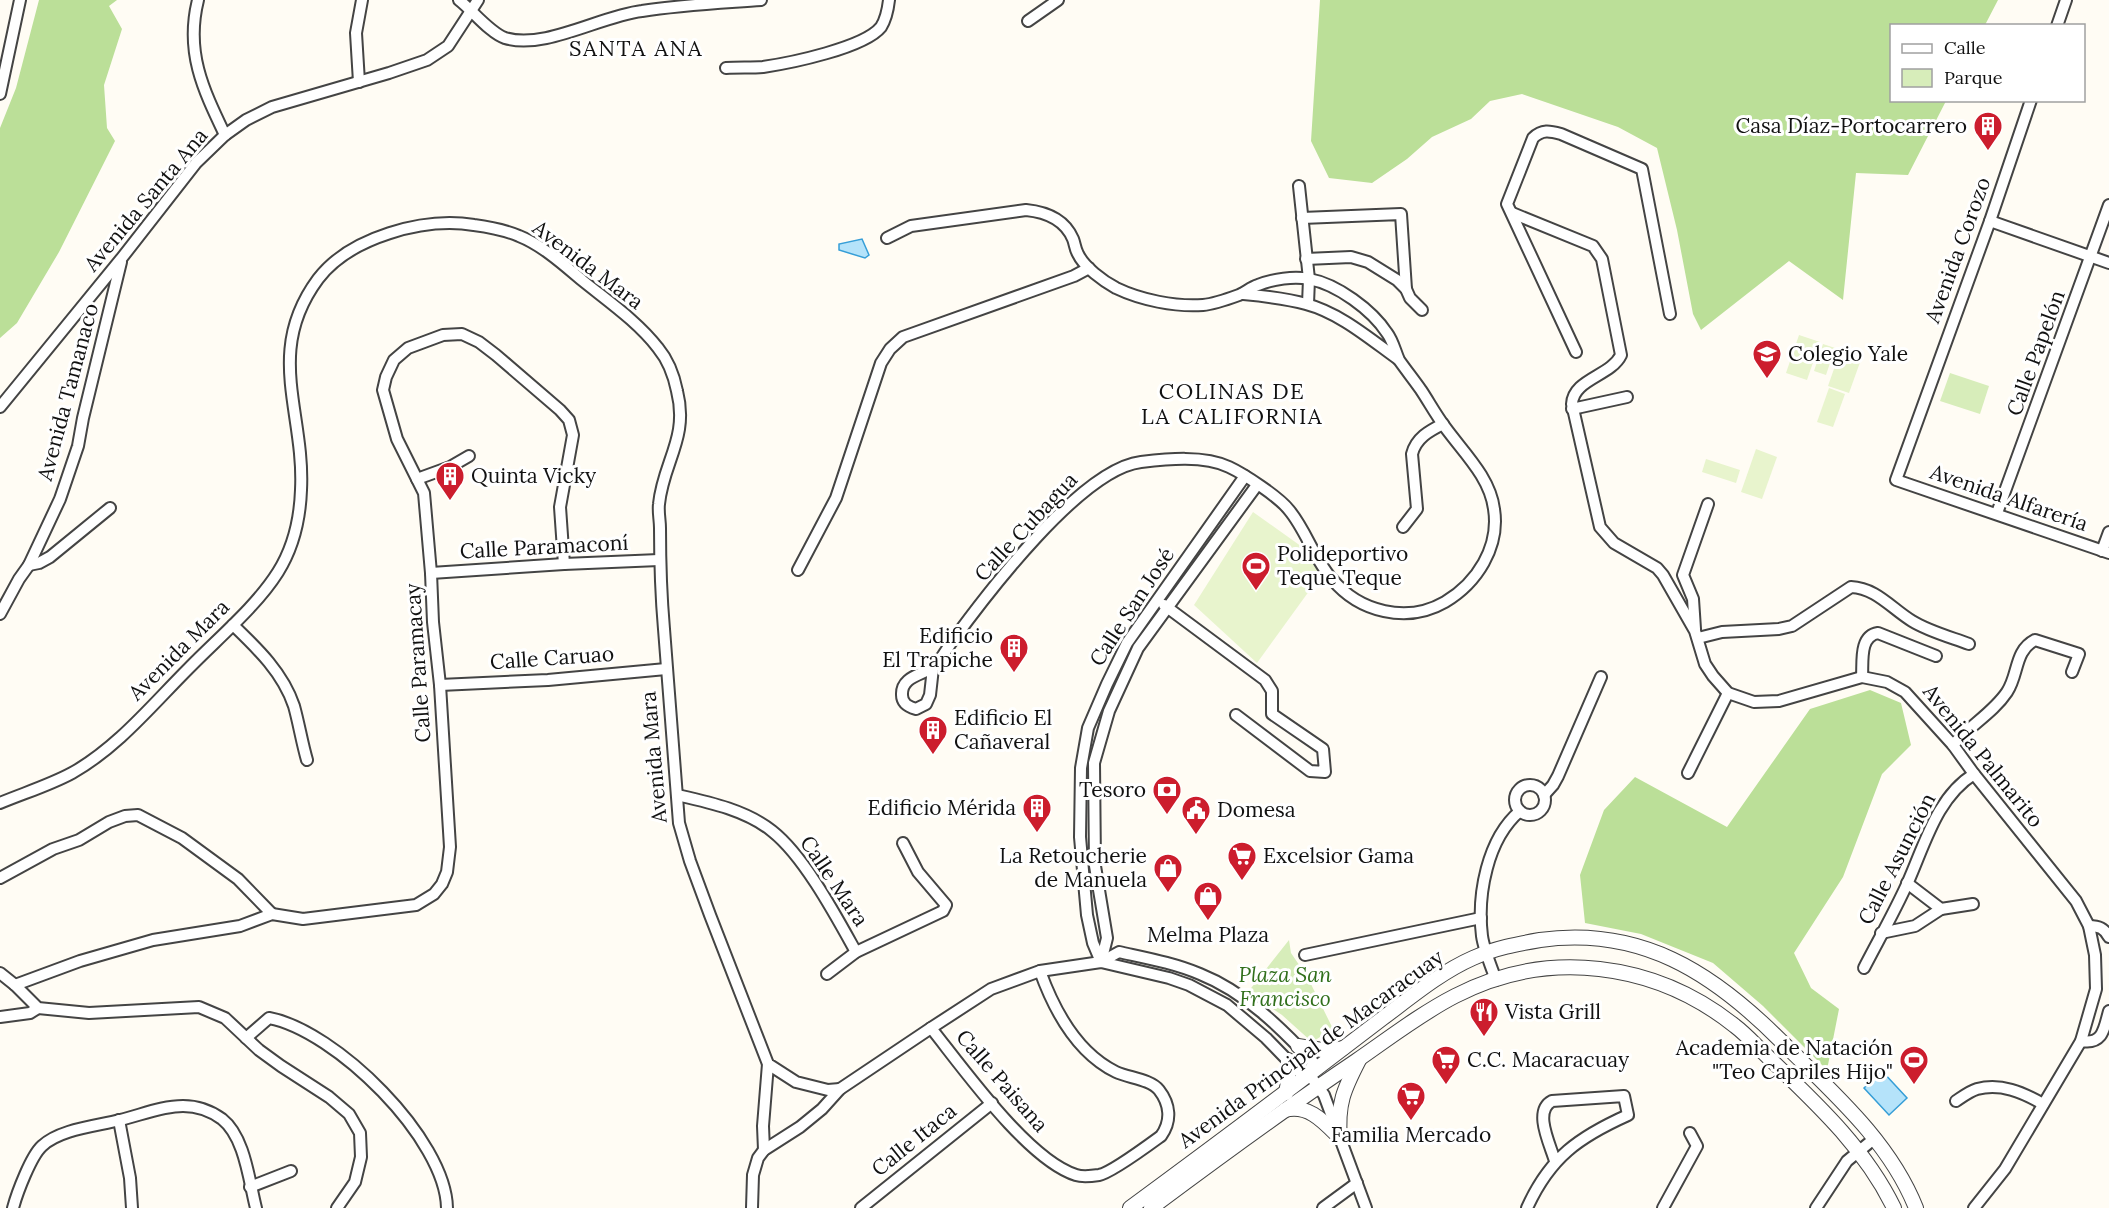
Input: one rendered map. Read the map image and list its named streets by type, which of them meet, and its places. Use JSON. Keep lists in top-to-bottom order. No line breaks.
{"streets":{"street":["Avenida Santa Ana","Avenida Corozo","Avenida Mara","Calle Papelón","Avenida Tamanaco","Avenida Alfarería","Calle Cubagua","Calle Paramaconí","Calle San José","Calle Caruao","Calle Paramacay","Avenida Palmarito","Calle Asunción","Calle Mara","Avenida Principal de Macaracuay","Calle Paisana","Calle Itaca"]},"crossings":[["Avenida Santa Ana","Avenida Tamanaco"],["Avenida Corozo","Avenida Alfarería"],["Avenida Mara","Calle Paramaconí"],["Avenida Mara","Calle Caruao"],["Avenida Mara","Calle Mara"],["Calle Papelón","Avenida Alfarería"],["Calle Cubagua","Calle San José"],["Calle Paramaconí","Calle Paramacay"],["Calle Caruao","Calle Paramacay"],["Avenida Palmarito","Calle Asunción"],["Calle Paisana","Calle Itaca"]],"districts":["SANTA ANA","COLINAS DE LA CALIFORNIA"],"parks":["Plaza San Francisco"],"places":{"building":["Casa Díaz-Portocarrero","Quinta Vicky","Edificio El Trapiche","Edificio El Cañaveral","Edificio Mérida"],"school or university":["Colegio Yale"],"sports":["Polideportivo Teque Teque","Academia de Natación \"Teo Capriles Hijo\""],"bank":["Tesoro"],"public building":["Domesa"],"supermarket":["Excelsior Gama","C.C. Macaracuay","Familia Mercado"],"shop":["La Retoucherie de Manuela","Melma Plaza"],"restaurant":["Vista Grill"]},"legend":["Calle","Parque"]}
